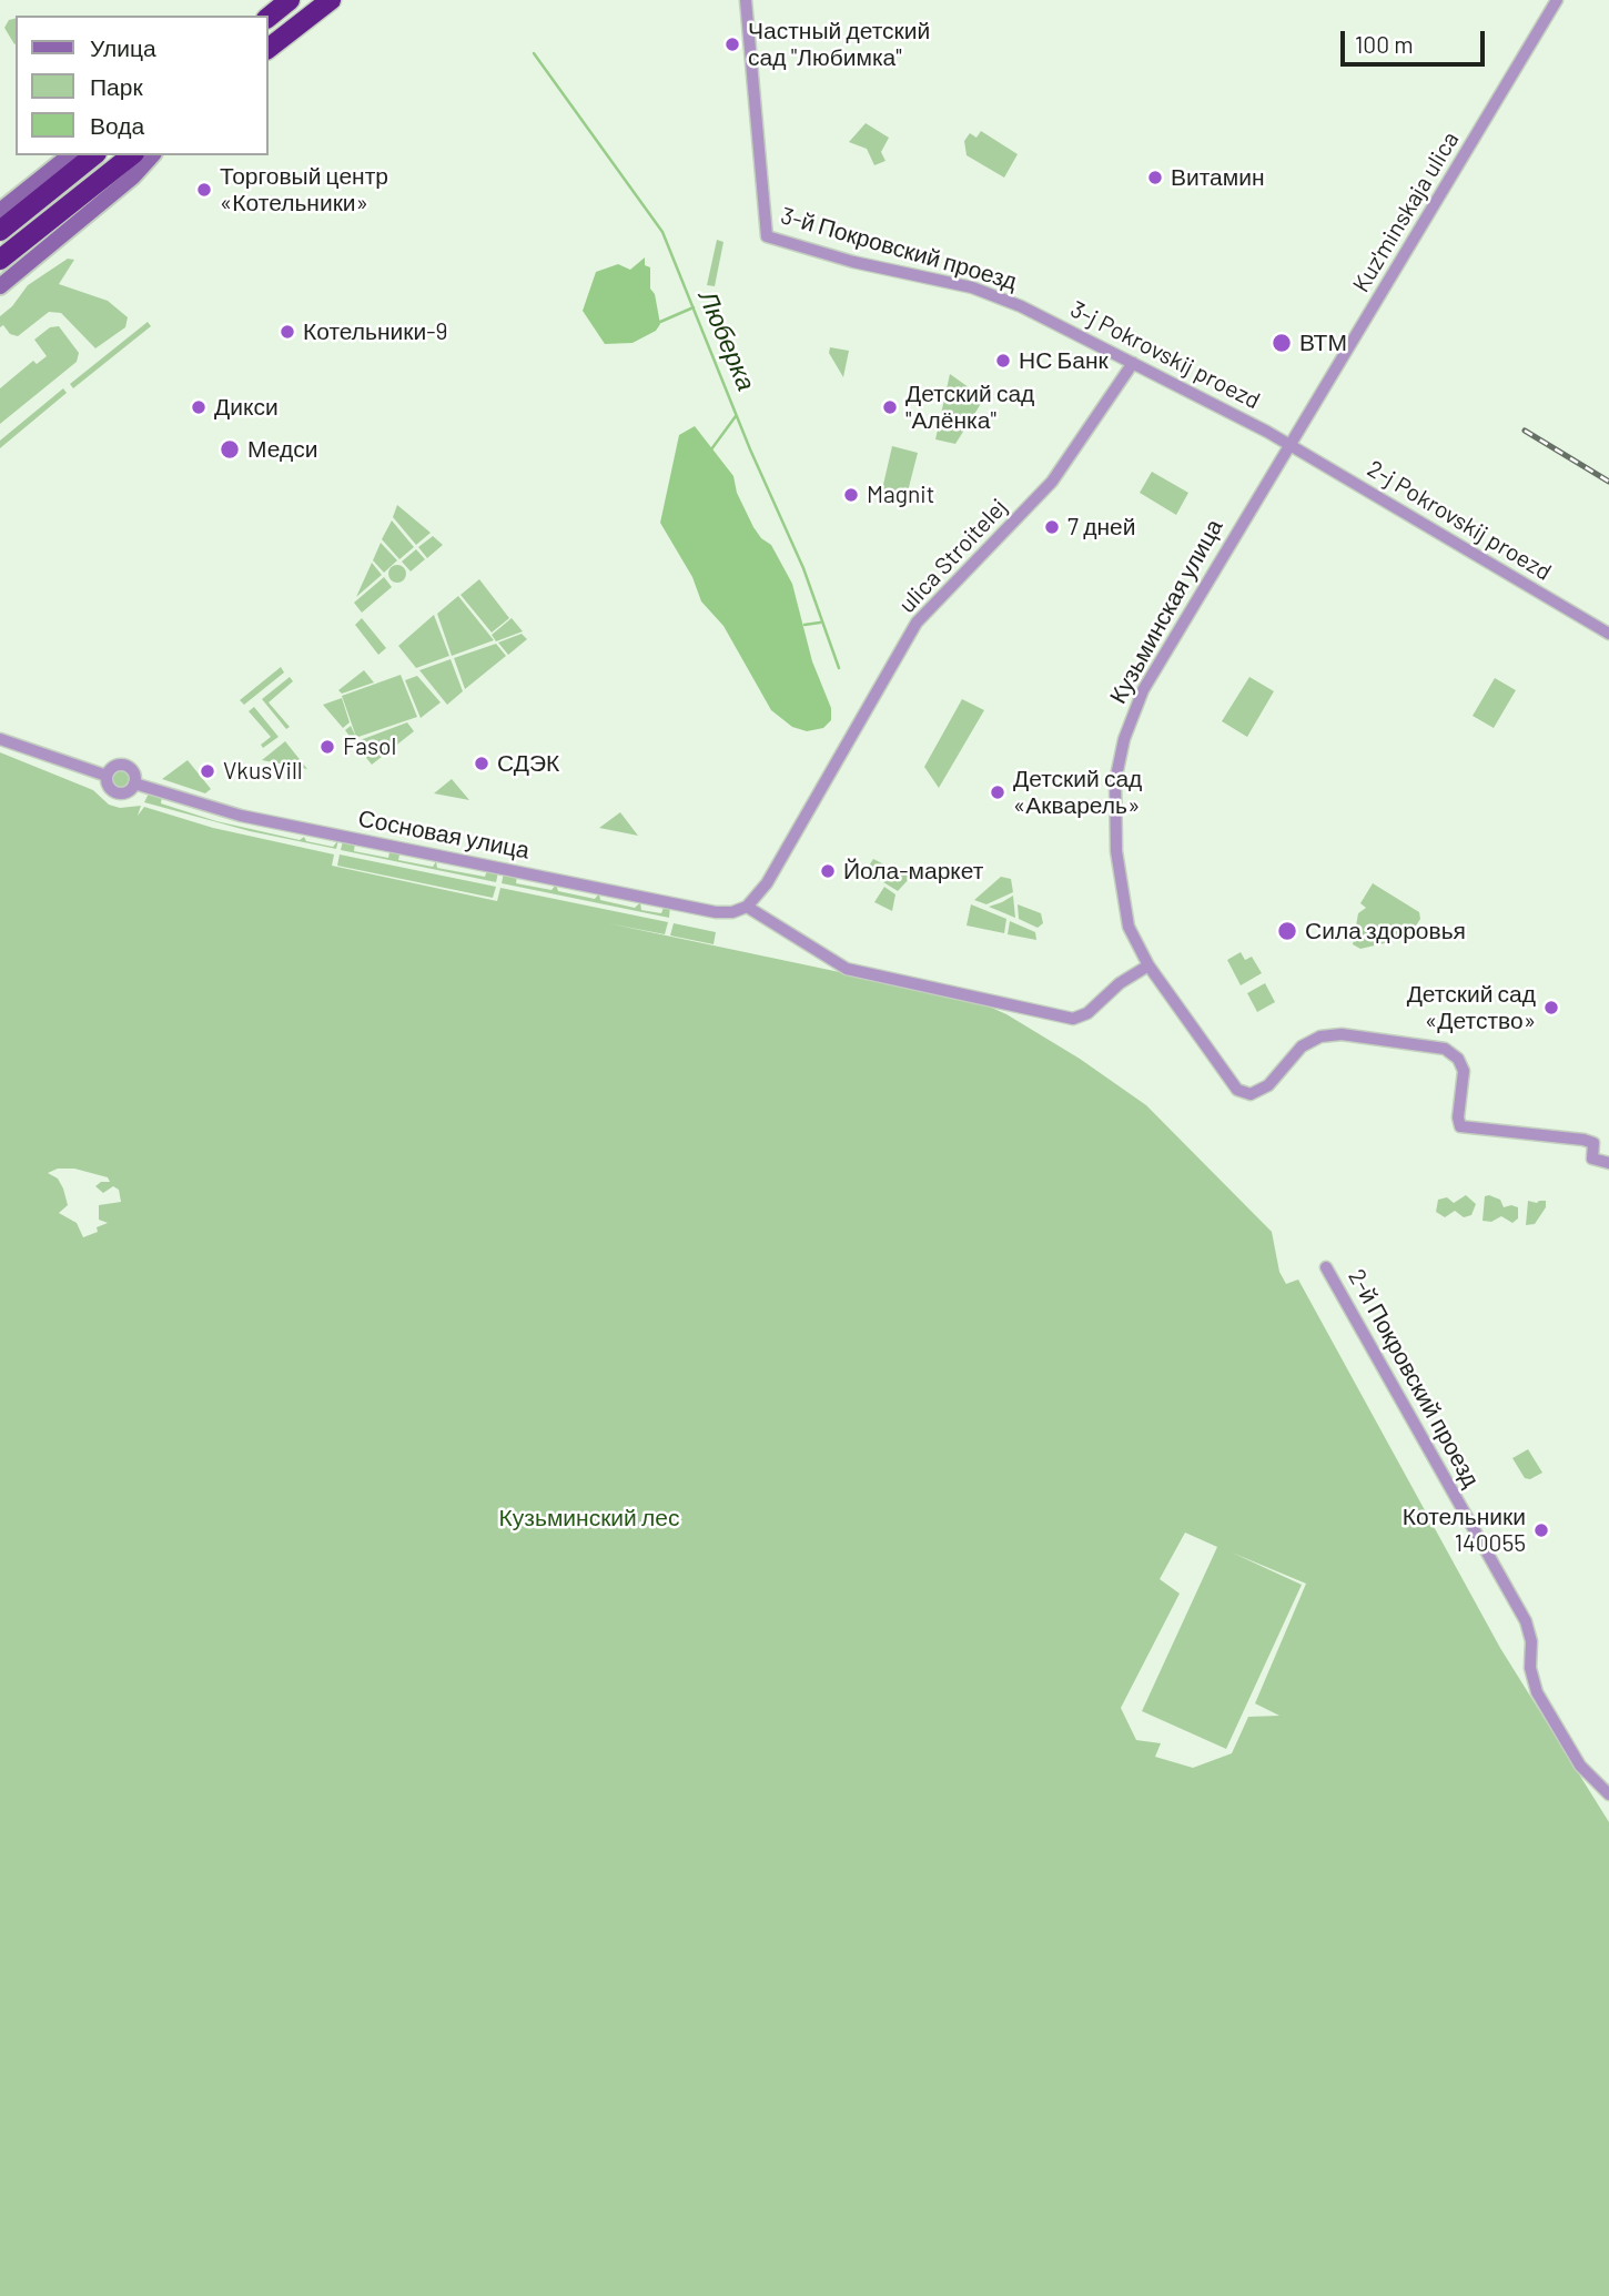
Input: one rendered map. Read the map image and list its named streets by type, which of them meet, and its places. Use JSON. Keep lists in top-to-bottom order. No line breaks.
{"streets":{"street":["Kuz'minskaja ulica","3-й Покровский проезд","3-j Pokrovskij proezd","2-j Pokrovskij proezd","ulica Stroitelej","Кузьминская улица","Сосновая улица","2-й Покровский проезд"]},"crossings":[["Kuz'minskaja ulica","3-j Pokrovskij proezd"],["Kuz'minskaja ulica","2-j Pokrovskij proezd"],["Kuz'minskaja ulica","Кузьминская улица"],["3-й Покровский проезд","3-j Pokrovskij proezd"],["3-й Покровский проезд","ulica Stroitelej"],["3-j Pokrovskij proezd","2-j Pokrovskij proezd"],["3-j Pokrovskij proezd","ulica Stroitelej"],["3-j Pokrovskij proezd","Кузьминская улица"],["2-j Pokrovskij proezd","Кузьминская улица"],["ulica Stroitelej","Сосновая улица"]],"water":["Люберка"],"parks":["Кузьминский лес"],"places":["Частный детский сад \"Любимка\"","Витамин","Торговый центр «Котельники»","Котельники-9","ВТМ","НС Банк","Дикси","Детский сад \"Алёнка\"","Медси","Magnit","7 дней","Fasol","СДЭК","VkusVill","Детский сад «Акварель»","Йола-маркет","Сила здоровья","Детский сад «Детство»","Котельники 140055"],"legend":["Улица","Парк","Вода"],"scale_bar":"100 m"}
